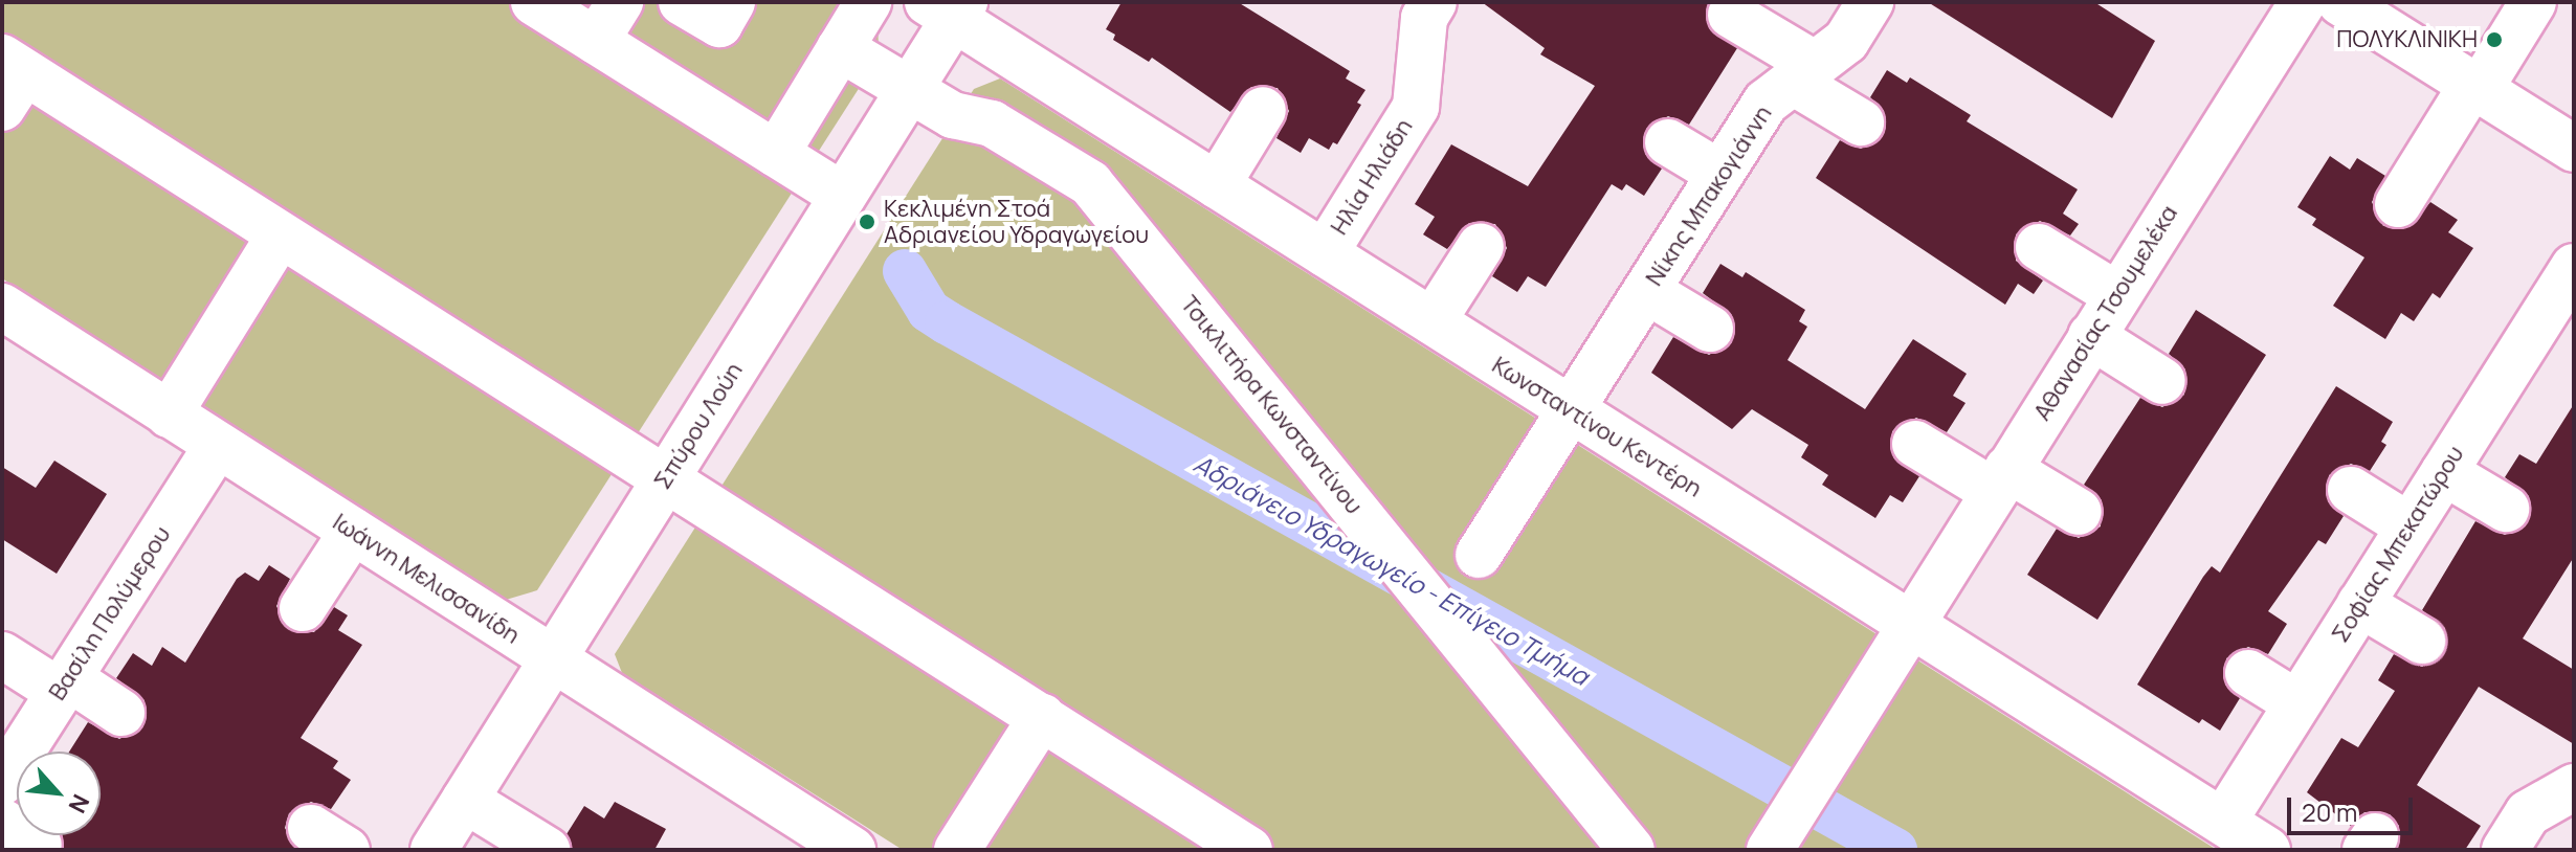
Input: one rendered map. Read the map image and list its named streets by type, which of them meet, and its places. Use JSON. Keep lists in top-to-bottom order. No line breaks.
{"streets":{"street":["Ηλία Ηλιάδη","Νίκης Μπακογιάννη","Αθανασίας Τσουμελέκα","Τσικλιτήρα Κωνσταντίνου","Σπύρου Λούη","Κωνσταντίνου Κεντέρη","Σοφίας Μπεκατώρου","Ιωάννη Μελισσανίδη","Βασίλη Πολύμερου"]},"crossings":[["Ηλία Ηλιάδη","Κωνσταντίνου Κεντέρη"],["Νίκης Μπακογιάννη","Κωνσταντίνου Κεντέρη"],["Αθανασίας Τσουμελέκα","Κωνσταντίνου Κεντέρη"],["Τσικλιτήρα Κωνσταντίνου","Σπύρου Λούη"],["Σπύρου Λούη","Κωνσταντίνου Κεντέρη"],["Σπύρου Λούη","Ιωάννη Μελισσανίδη"],["Κωνσταντίνου Κεντέρη","Σοφίας Μπεκατώρου"],["Ιωάννη Μελισσανίδη","Βασίλη Πολύμερου"]],"water":["Αδριάνειο Υδραγωγείο - Επίγειο Τμήμα"],"places":["ΠΟΛΥΚΛΙΝΙΚΗ","Κεκλιμένη Στοά Αδριανείου Υδραγωγείου"],"scale_bar":"20 m","north":"bottom right"}
